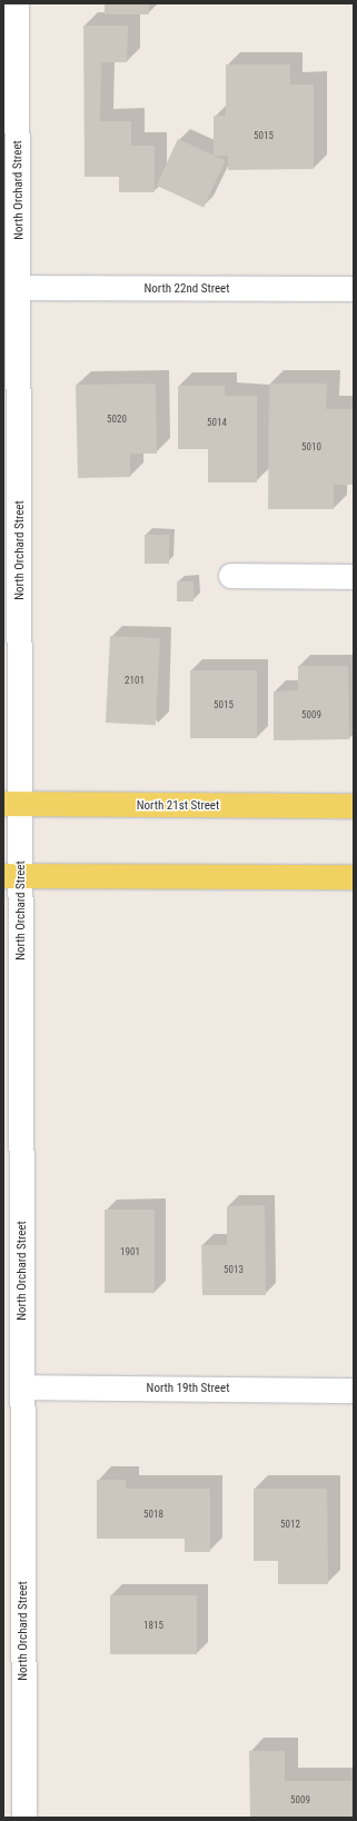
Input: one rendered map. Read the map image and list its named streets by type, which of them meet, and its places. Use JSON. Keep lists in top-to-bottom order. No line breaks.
{"streets":{"main road":["North 21st Street"],"street":["North Orchard Street","North 22nd Street","North 19th Street"]},"crossings":[["North Orchard Street","North 22nd Street"],["North Orchard Street","North 21st Street"],["North Orchard Street","North 19th Street"]],"house_numbers":["5015","5020","5014","5010","2101","5015","5009","1901","5013","5018","5012","1815","5009"]}
